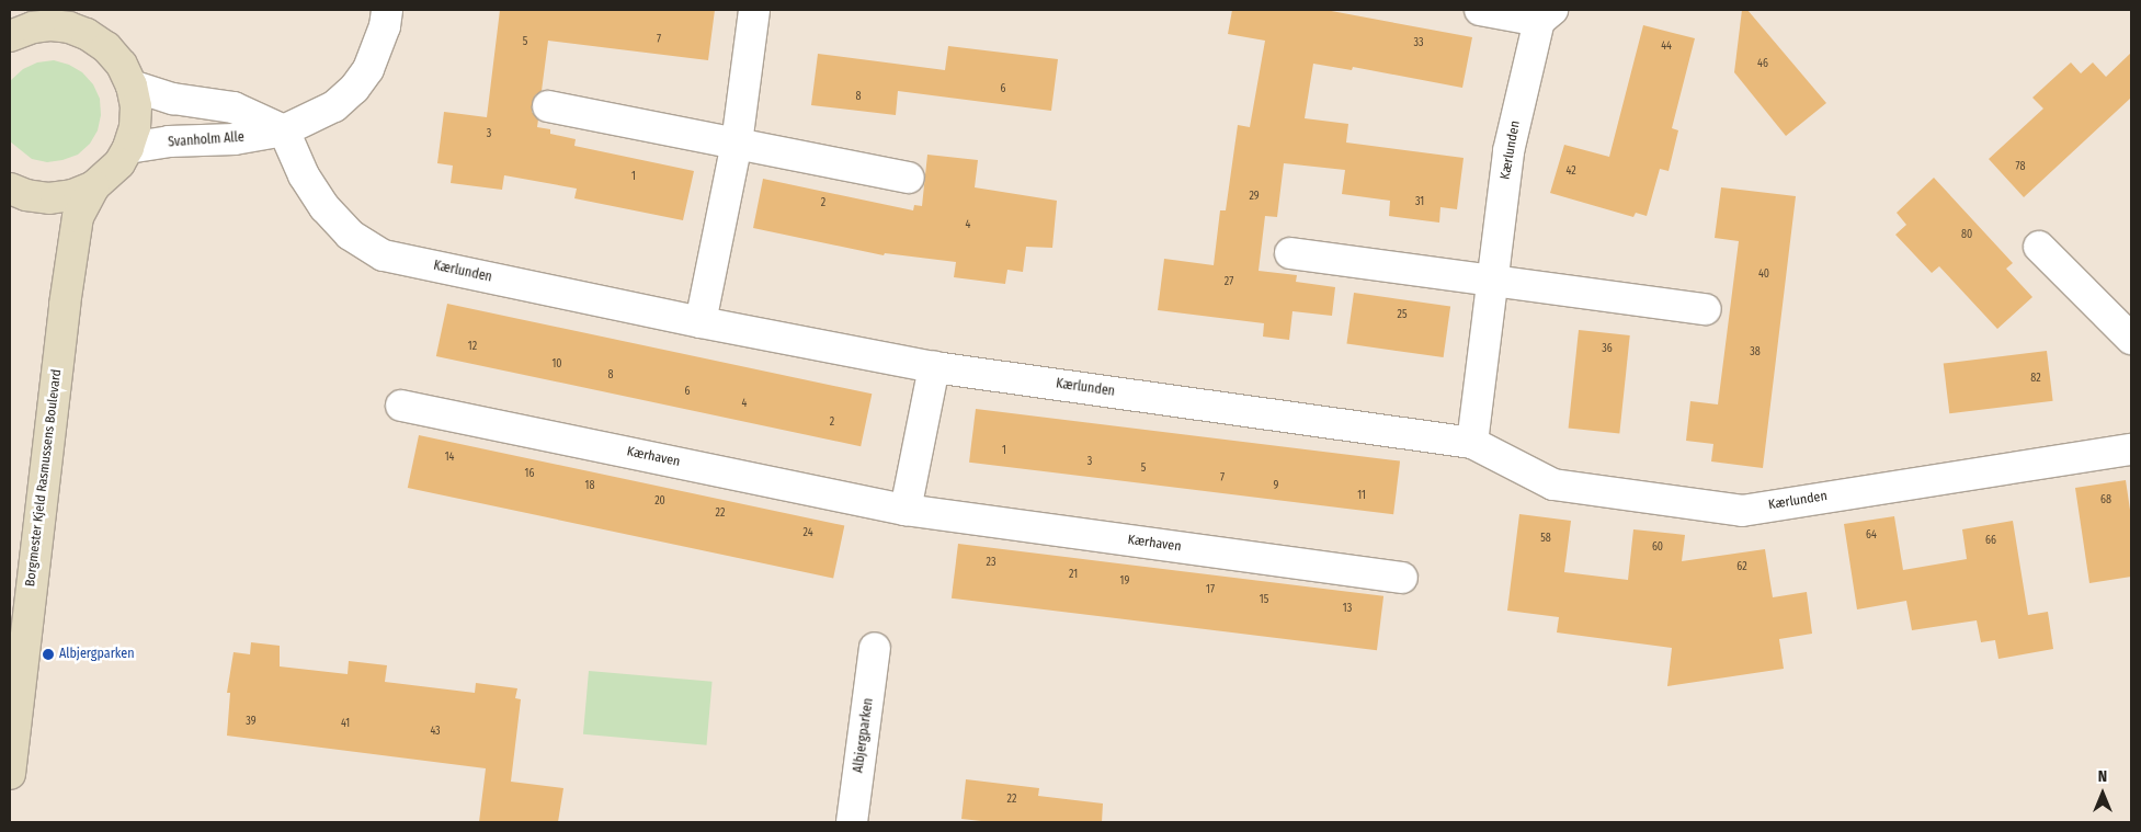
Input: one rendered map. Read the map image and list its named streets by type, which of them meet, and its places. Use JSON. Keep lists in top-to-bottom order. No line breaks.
{"streets":{"street":["Svanholm Alle","Kærlunden","Kærhaven","Borgmester Kjeld Rasmussens Boulevard","Albjergparken"]},"crossings":[["Svanholm Alle","Kærlunden"]],"places":["Albjergparken"],"house_numbers":["7","5","33","44","46","6","8","3","78","42","1","29","31","2","4","80","40","27","25","12","36","38","10","8","82","6","4","2","1","14","3","5","16","7","18","9","11","68","20","22","24","64","58","66","60","23","62","21","19","17","15","13","39","41","43","22"],"north":"top"}
